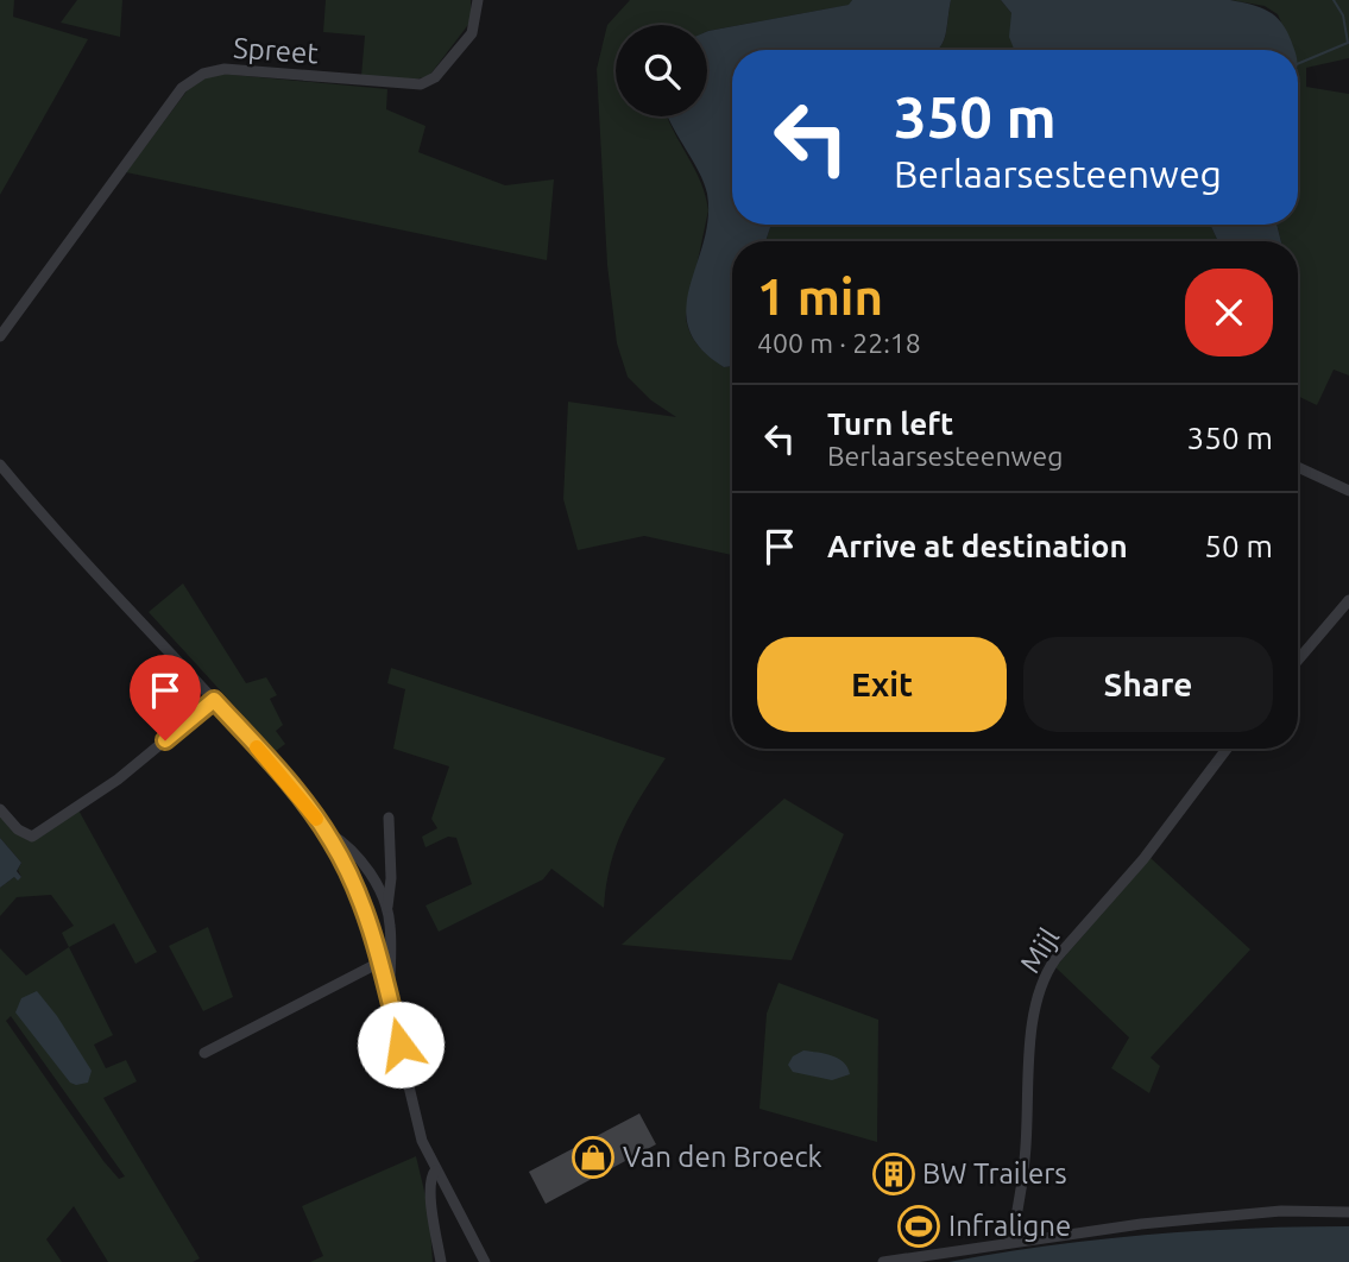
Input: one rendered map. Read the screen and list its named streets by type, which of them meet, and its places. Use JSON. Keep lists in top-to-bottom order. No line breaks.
{"streets":{"street":["Spreet","Mijl"]},"places":{"shop":["Van den Broeck"],"building":["BW Trailers"],"sports":["Infraligne"]},"page":{"turn":["350 m","Berlaarsesteenweg"],"heading":["1 min","400 m · 22:18"],"list":[{"name":"Turn left","note":"Berlaarsesteenweg","value":"350 m"},{"name":"Arrive at destination","value":"50 m"}],"buttons":["Exit","Share"]}}
